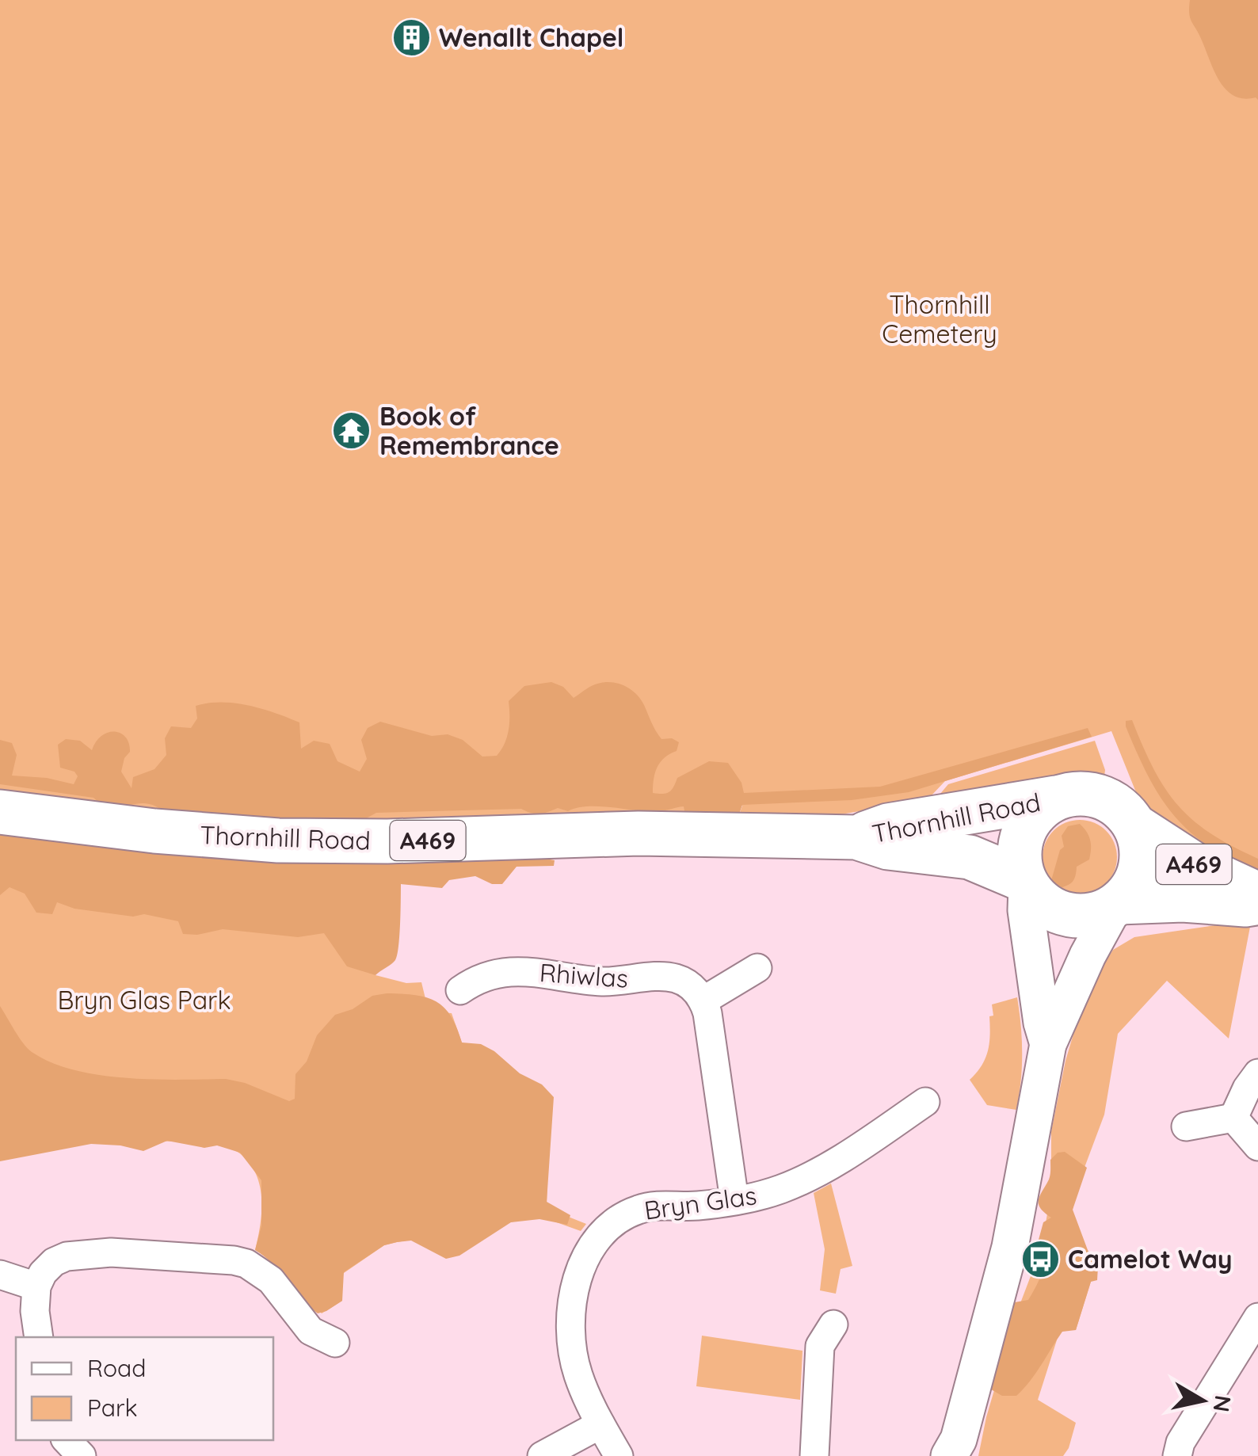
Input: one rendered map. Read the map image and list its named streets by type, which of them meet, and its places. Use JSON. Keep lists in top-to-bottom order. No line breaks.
{"streets":{"main road":["Thornhill Road","A469"],"street":["Rhiwlas","Bryn Glas"]},"parks":["Thornhill Cemetery","Bryn Glas Park"],"places":{"building":["Wenallt Chapel"],"temple":["Book of Remembrance"],"bus stop":["Camelot Way"]},"legend":["Road","Park"],"north":"right"}
